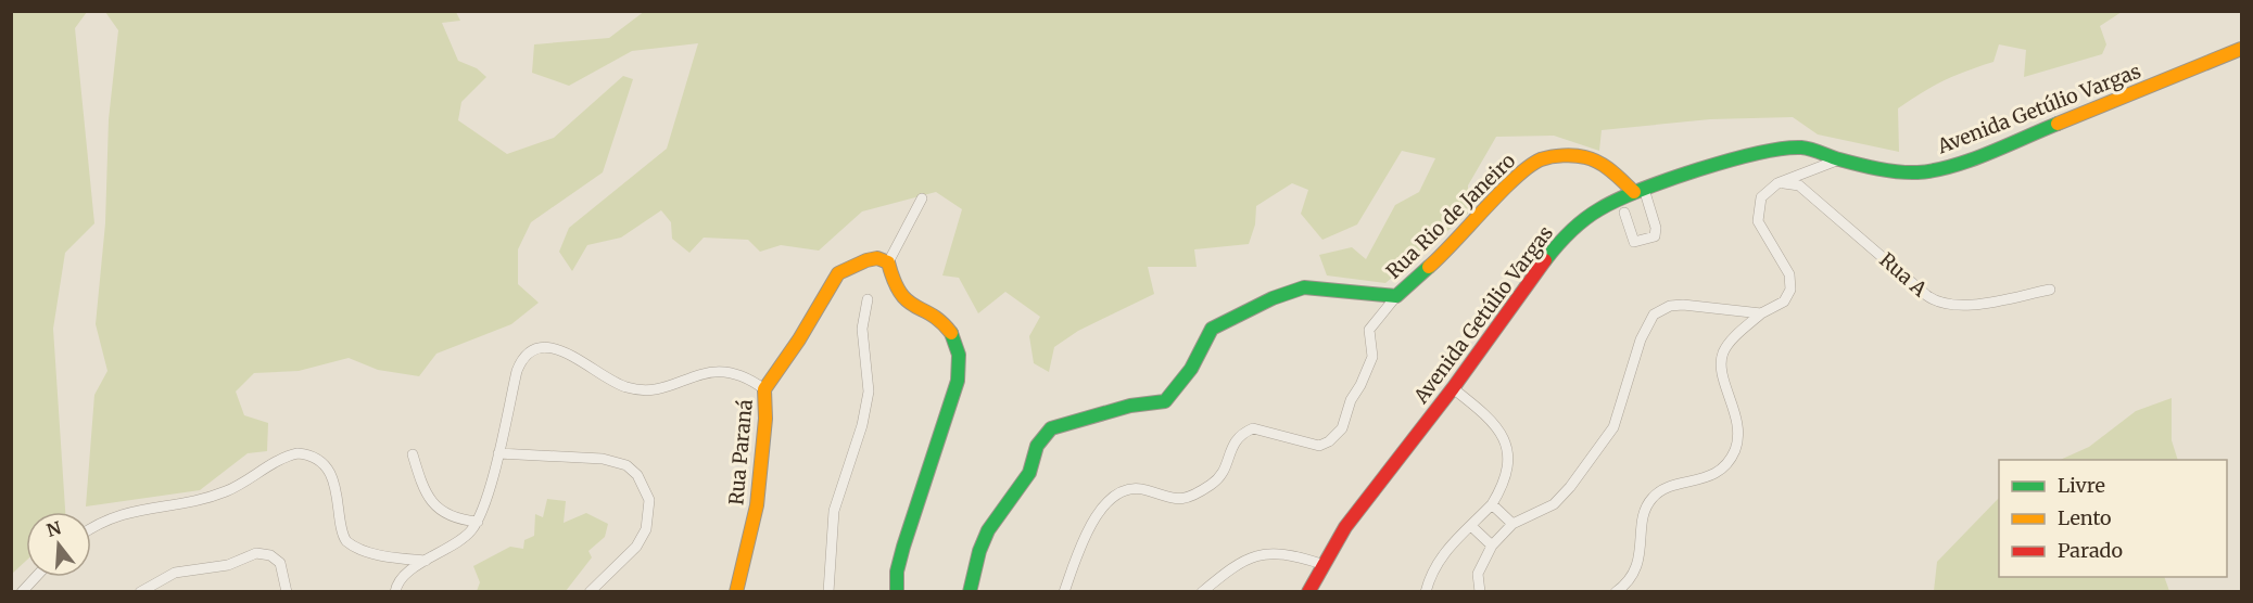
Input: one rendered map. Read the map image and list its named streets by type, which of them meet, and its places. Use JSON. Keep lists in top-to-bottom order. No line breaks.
{"streets":{"street":["Avenida Getúlio Vargas","Rua Rio de Janeiro","Rua A","Rua Paraná"]},"crossings":[["Avenida Getúlio Vargas","Rua Rio de Janeiro"]],"legend":["Livre","Lento","Parado"],"north":"top"}
